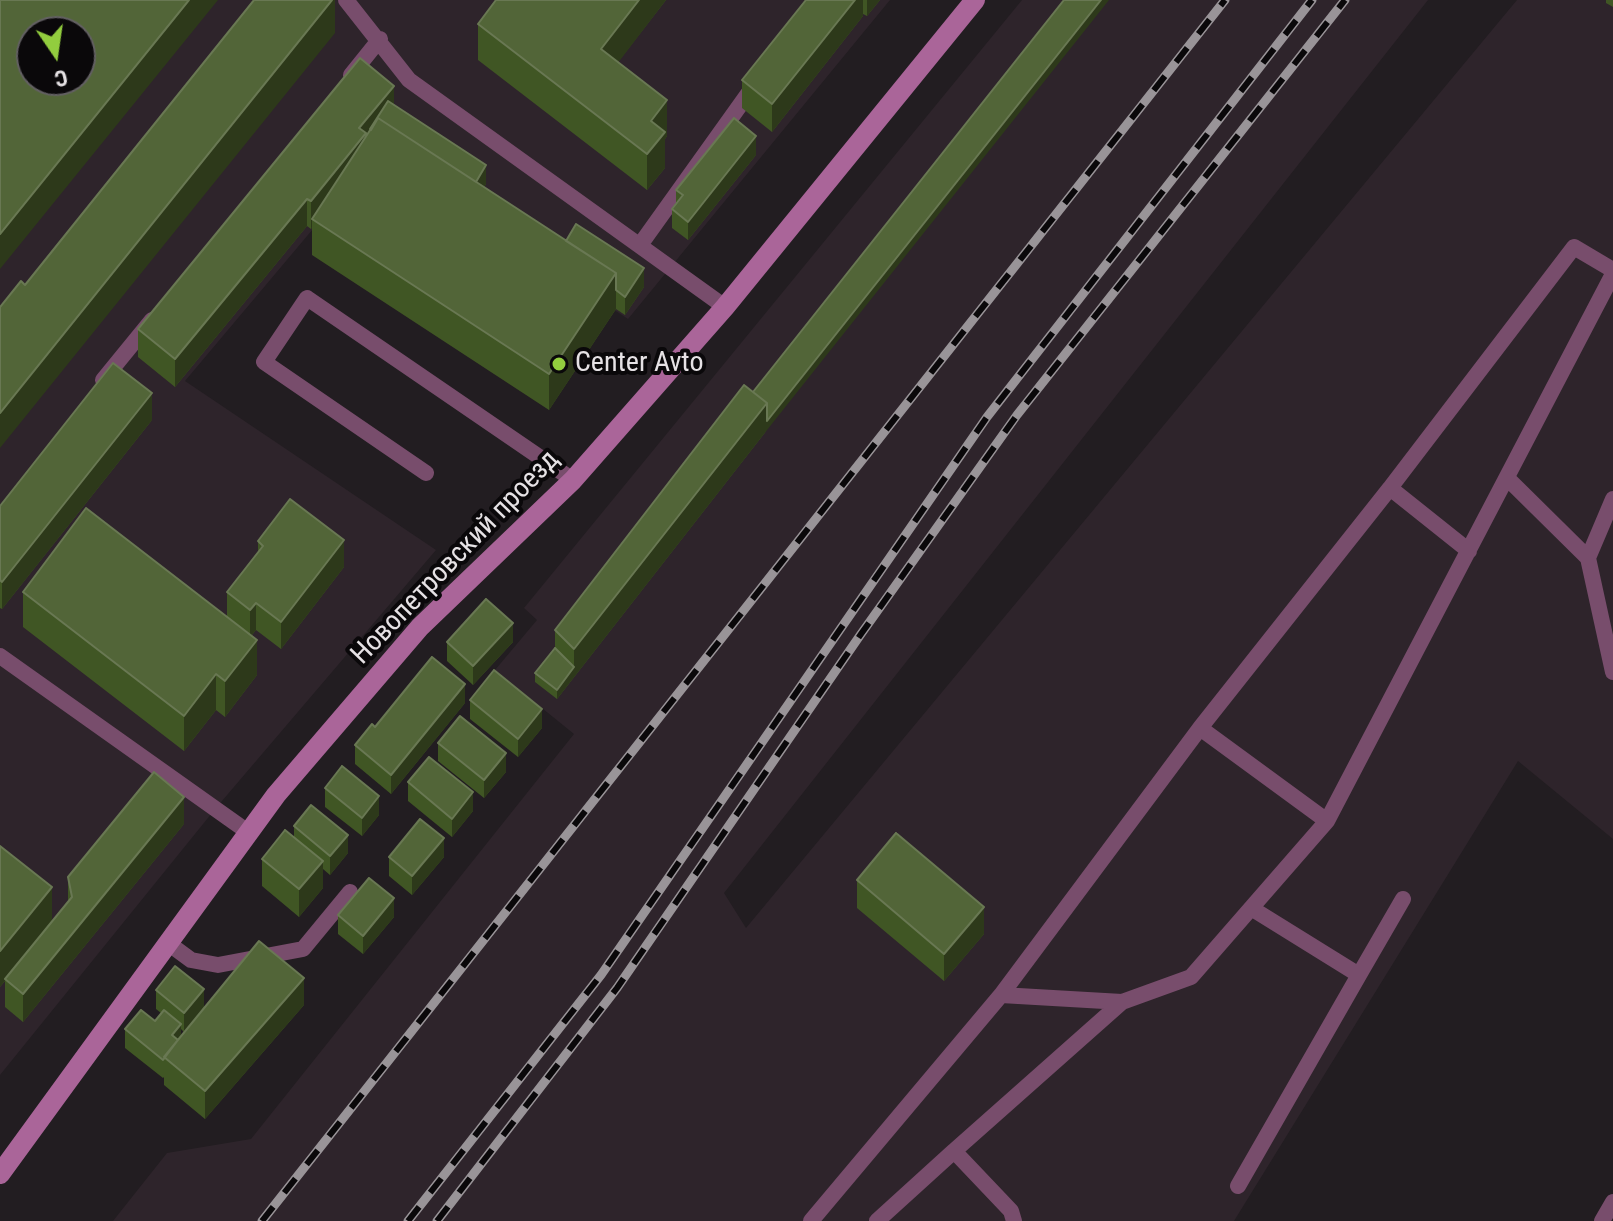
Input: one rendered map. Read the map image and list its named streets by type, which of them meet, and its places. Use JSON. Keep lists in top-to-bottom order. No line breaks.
{"streets":{"street":["Новопетровский проезд"]},"places":["Center Avto"],"north":"bottom"}
